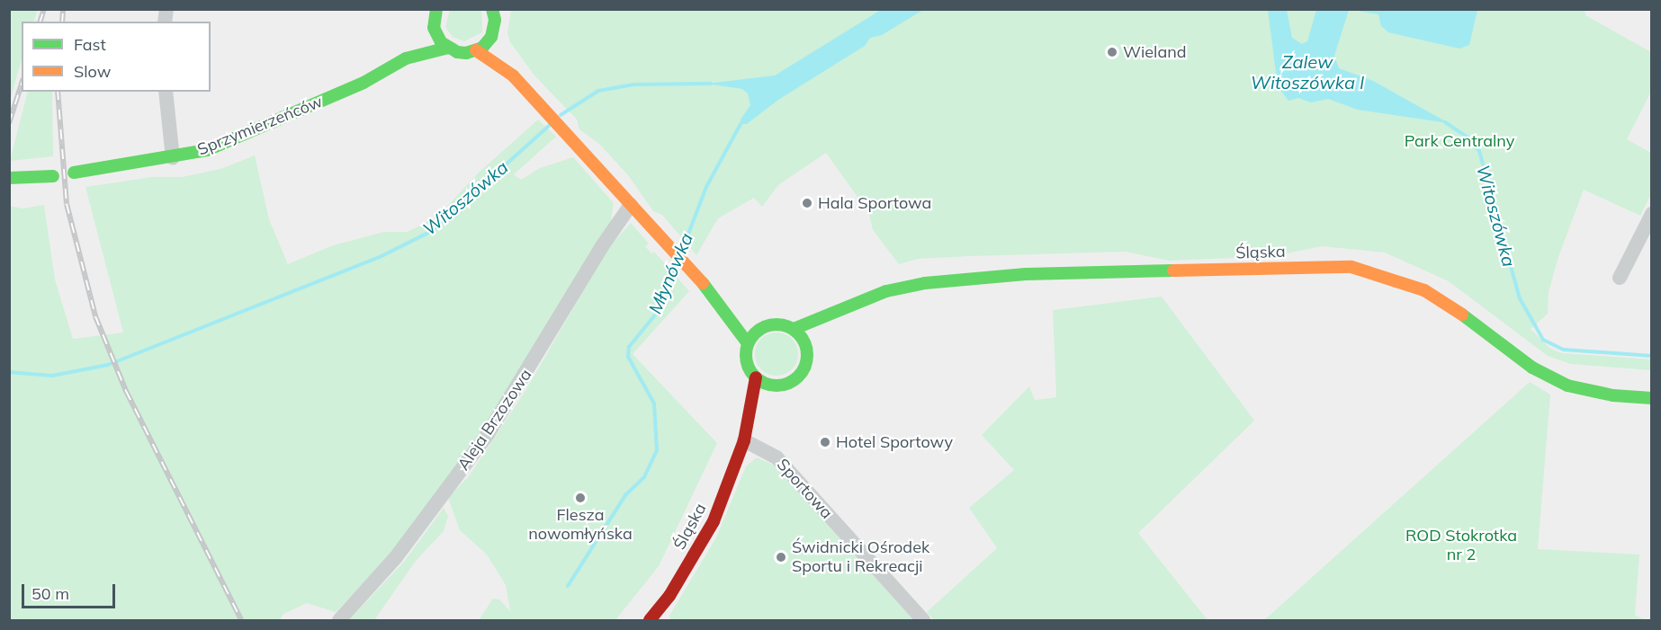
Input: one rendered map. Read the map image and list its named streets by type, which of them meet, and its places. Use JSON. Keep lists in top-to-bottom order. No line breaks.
{"streets":{"street":["Sprzymierzeńców","Śląska","Aleja Brzozowa","Sportowa"]},"crossings":[["Śląska","Sportowa"]],"water":["Zalew Witoszówka I","Witoszówka","Młynówka"],"parks":["Park Centralny","ROD Stokrotka nr 2"],"places":["Wieland","Hala Sportowa","Hotel Sportowy","Flesza nowomłyńska","Świdnicki Ośrodek Sportu i Rekreacji"],"legend":["Fast","Slow"],"scale_bar":"50 m"}
